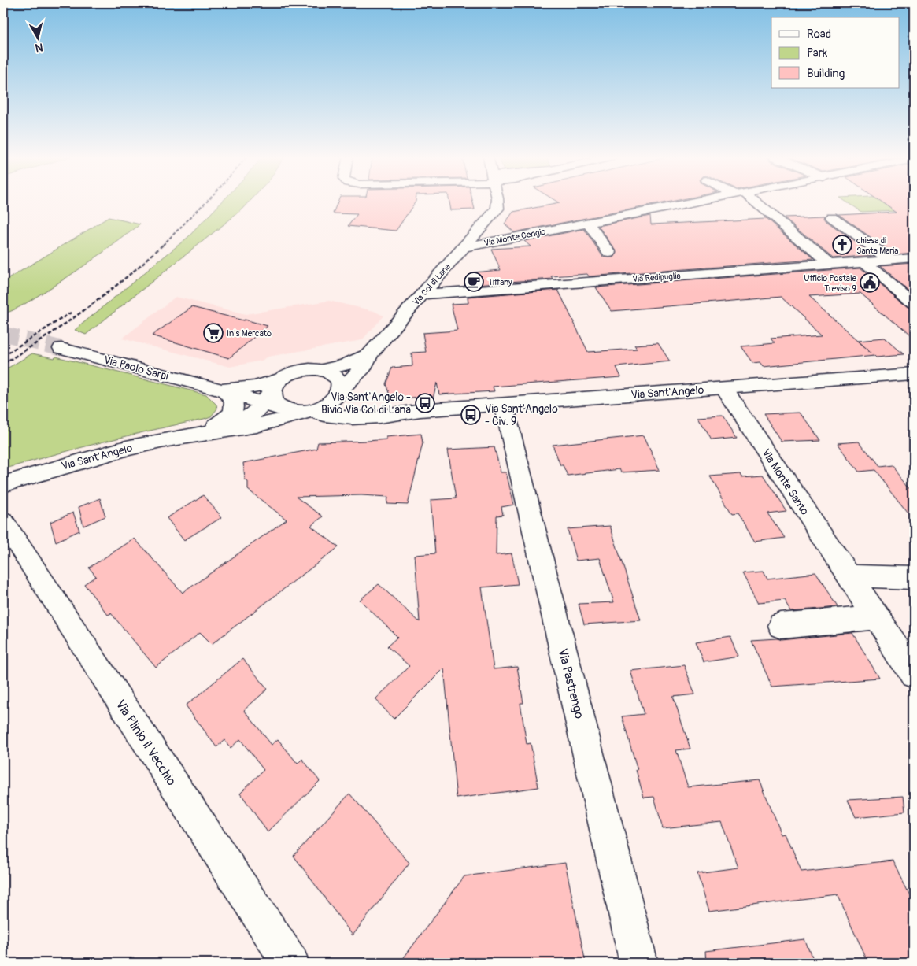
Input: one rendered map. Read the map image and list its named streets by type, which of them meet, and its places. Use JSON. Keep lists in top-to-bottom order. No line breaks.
{"streets":{"street":["Via Monte Cengio","Via Redipuglia","Via Col di Lana","Via Paolo Sarpi","Via Sant'Angelo","Via Monte Santo","Via Pastrengo","Via Plinio il Vecchio"]},"crossings":[["Via Monte Cengio","Via Col di Lana"],["Via Redipuglia","Via Col di Lana"],["Via Col di Lana","Via Paolo Sarpi"],["Via Col di Lana","Via Sant'Angelo"],["Via Paolo Sarpi","Via Sant'Angelo"],["Via Sant'Angelo","Via Monte Santo"],["Via Sant'Angelo","Via Pastrengo"]],"places":{"church":["chiesa di Santa Maria"],"cafe":["Tiffany"],"public building":["Ufficio Postale Treviso 9"],"supermarket":["In's Mercato"],"bus stop":["Via Sant'Angelo - Bivio Via Col di Lana","Via Sant'Angelo - Civ. 9"]},"legend":["Road","Park","Building"],"north":"bottom"}
